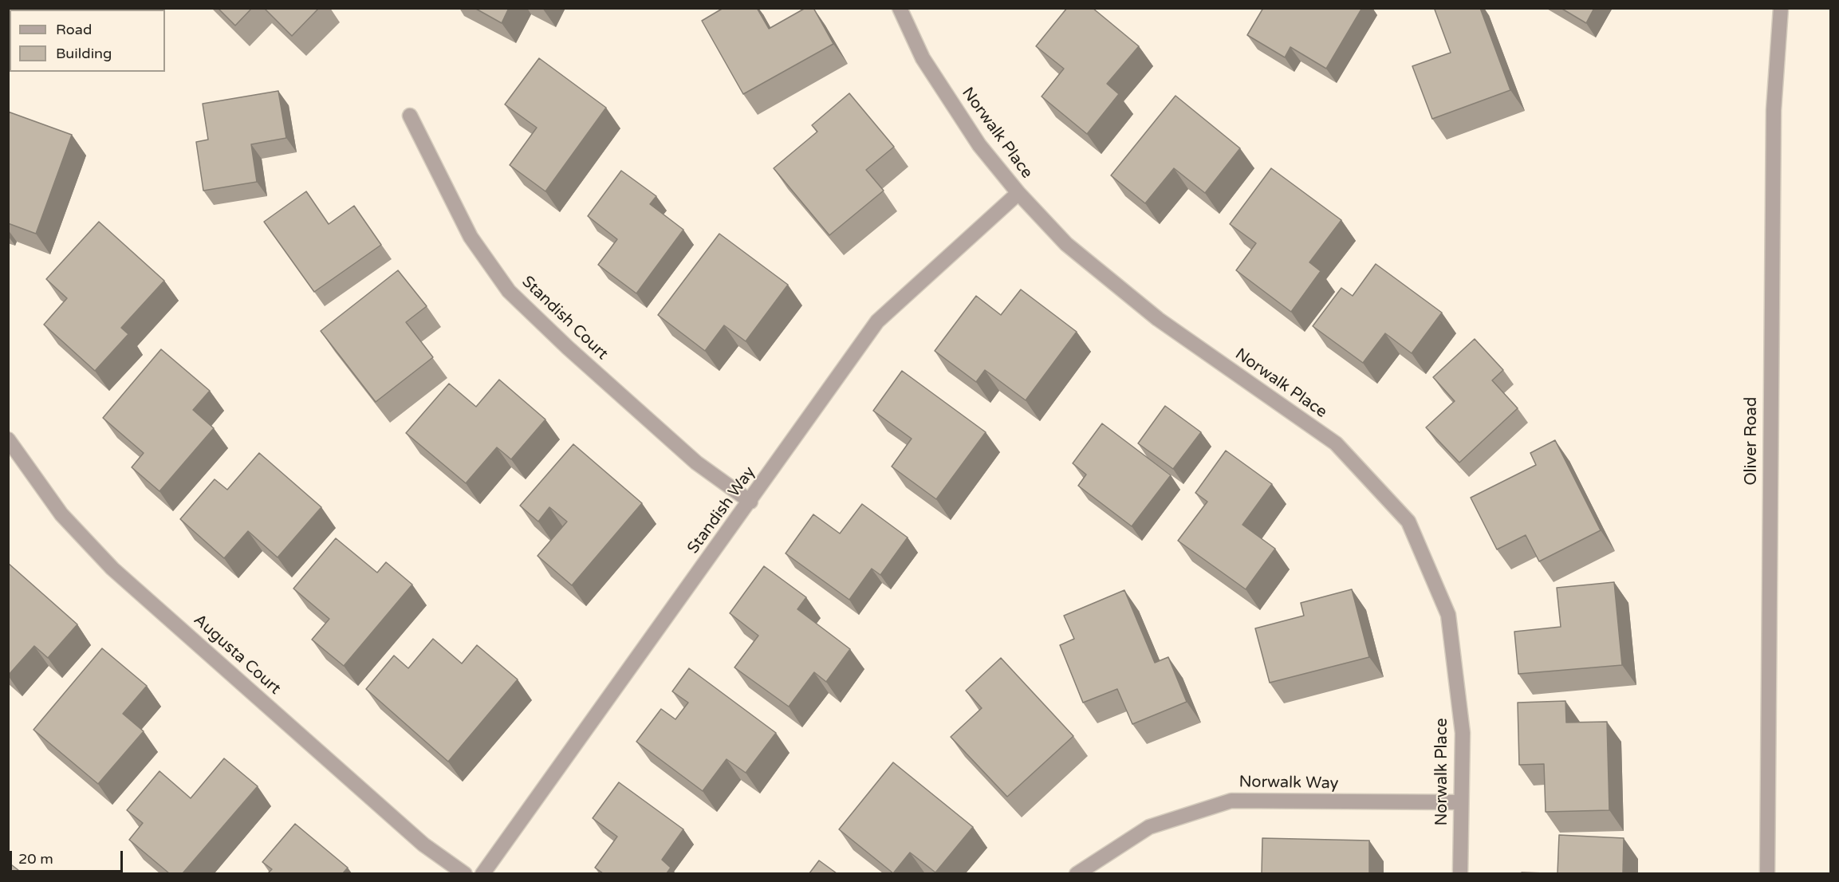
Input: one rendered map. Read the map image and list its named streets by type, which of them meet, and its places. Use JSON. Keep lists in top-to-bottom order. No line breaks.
{"streets":{"street":["Norwalk Place","Standish Court","Oliver Road","Standish Way","Augusta Court","Norwalk Way"]},"crossings":[["Norwalk Place","Standish Way"],["Norwalk Place","Norwalk Way"],["Standish Court","Standish Way"]],"legend":["Road","Building"],"scale_bar":"20 m"}
